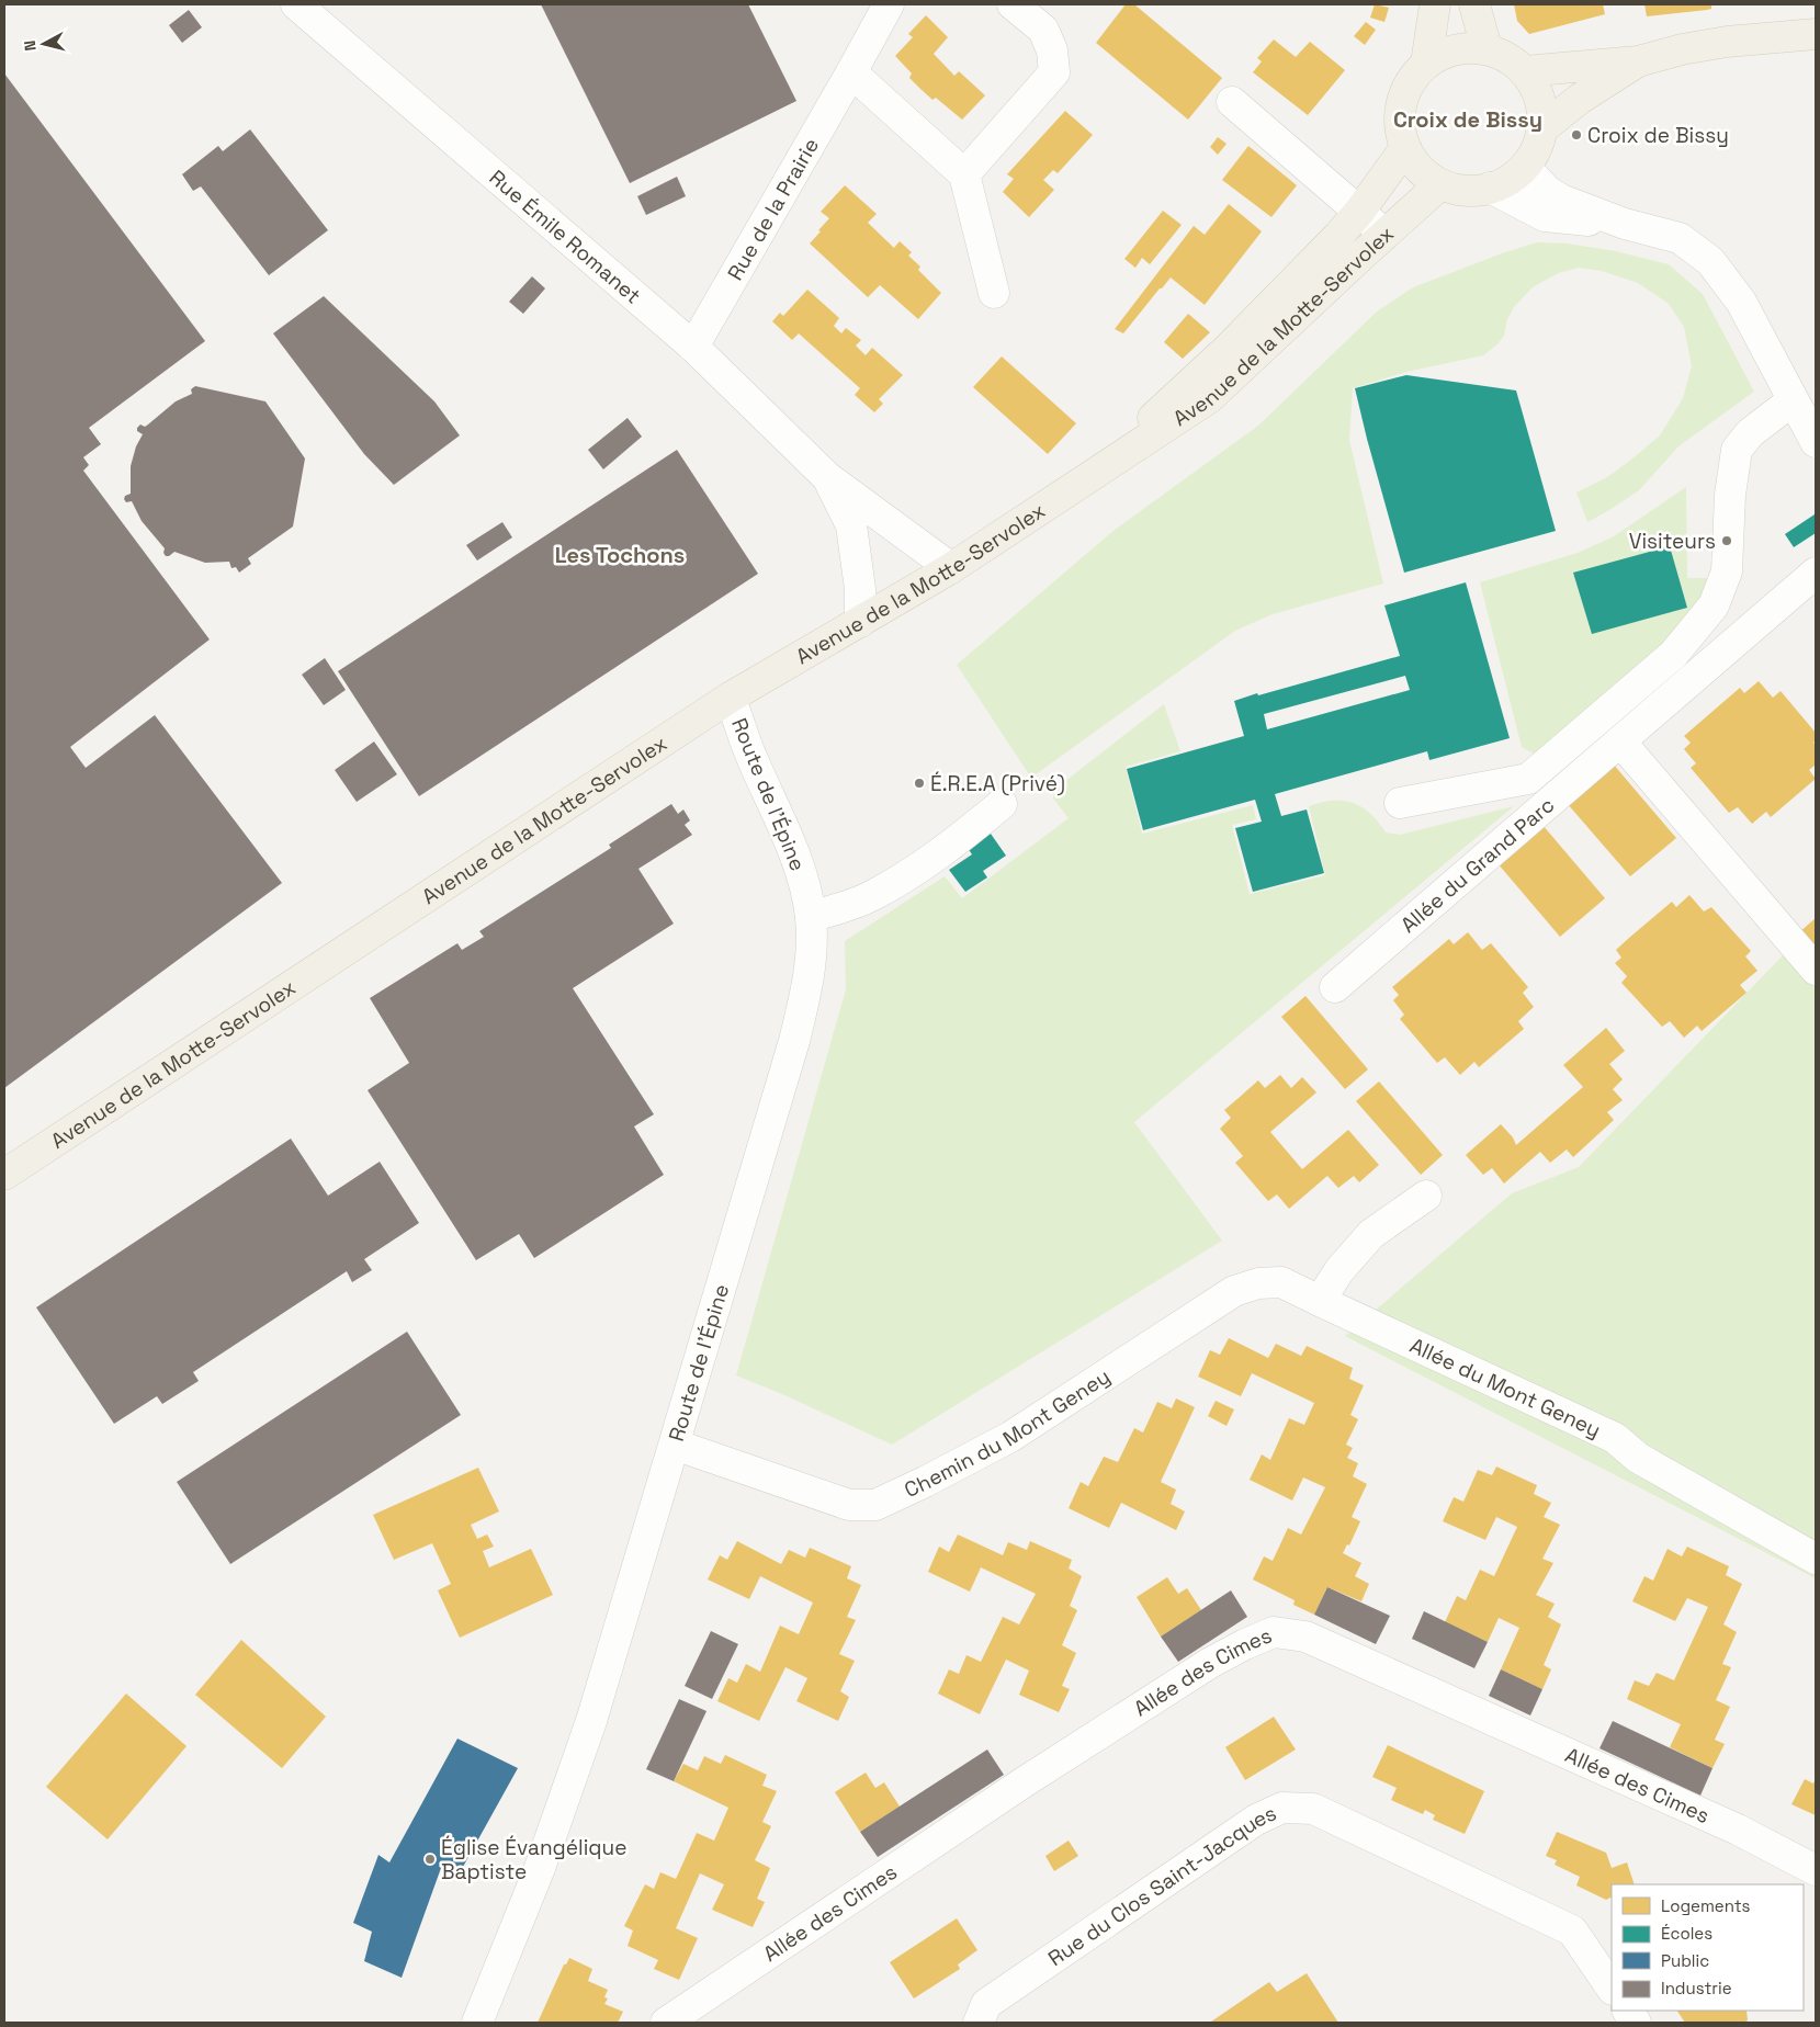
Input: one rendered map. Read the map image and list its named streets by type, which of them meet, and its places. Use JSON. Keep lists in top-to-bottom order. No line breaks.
{"streets":{"main road":["Avenue de la Motte-Servolex"],"street":["Rue de la Prairie","Rue Émile Romanet","Route de l'Épine","Allée du Grand Parc","Allée du Mont Geney","Chemin du Mont Geney","Allée des Cimes","Rue du Clos Saint-Jacques"]},"crossings":[["Rue de la Prairie","Rue Émile Romanet"],["Rue Émile Romanet","Avenue de la Motte-Servolex"],["Avenue de la Motte-Servolex","Route de l'Épine"],["Route de l'Épine","Chemin du Mont Geney"],["Allée du Mont Geney","Chemin du Mont Geney"]],"districts":["Croix de Bissy","Les Tochons"],"places":["Croix de Bissy","Visiteurs","É.R.E.A (Privé)","Église Évangélique Baptiste"],"legend":["Logements","Écoles","Public","Industrie"],"north":"left"}
